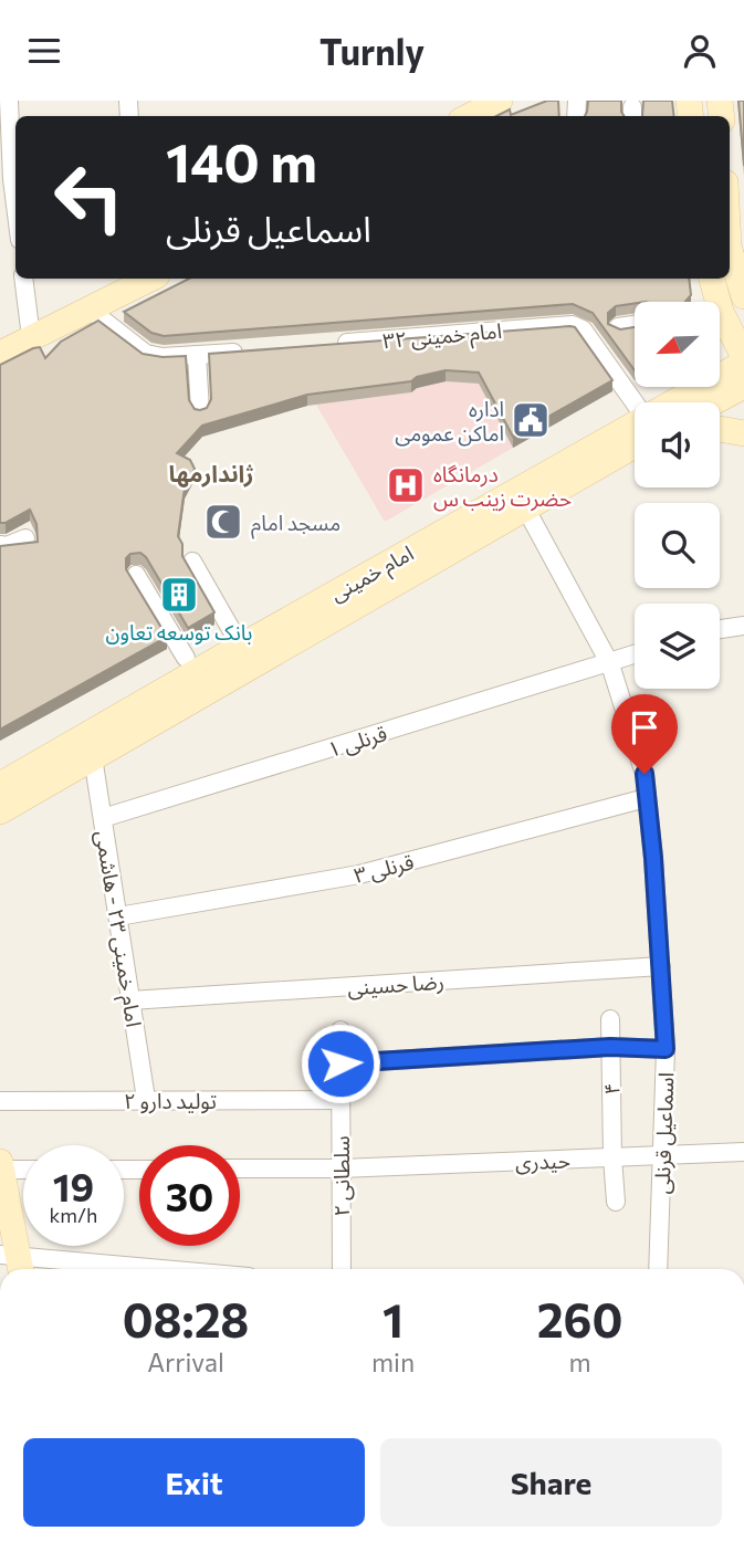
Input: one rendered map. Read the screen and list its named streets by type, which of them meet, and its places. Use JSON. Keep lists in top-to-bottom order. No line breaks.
{"streets":{"main road":["امام خمینی"],"street":["امام خمینی ۳۲","قرنلی ۱","قرنلی ۳","امام خمینی ۲۳ - هاشمی","رضا حسینی","۴","تولید دارو ۲","اسماعیل قرنلی","حیدری","۲ سلطانی"]},"crossings":[["امام خمینی","امام خمینی ۲۳ - هاشمی"],["امام خمینی","اسماعیل قرنلی"],["قرنلی ۱","امام خمینی ۲۳ - هاشمی"],["قرنلی ۱","اسماعیل قرنلی"],["قرنلی ۳","امام خمینی ۲۳ - هاشمی"],["قرنلی ۳","اسماعیل قرنلی"],["امام خمینی ۲۳ - هاشمی","رضا حسینی"],["امام خمینی ۲۳ - هاشمی","تولید دارو ۲"],["رضا حسینی","اسماعیل قرنلی"],["۴","حیدری"],["تولید دارو ۲","۲ سلطانی"],["اسماعیل قرنلی","حیدری"],["حیدری","۲ سلطانی"]],"districts":["ژاندارمها"],"places":{"public building":["اداره اماکن عمومی"],"hospital":["درمانگاه حضرت زینب س"],"mosque":["مسجد امام"],"building":["بانک توسعه تعاون"]},"north":"bottom left","page":{"header":"Turnly","turn":["140 m","اسماعیل قرنلی"],"speed":"19 km/h","limit":"30","eta":["08:28","Arrival","1","min","260","m"],"buttons":["Exit","Share"]}}
